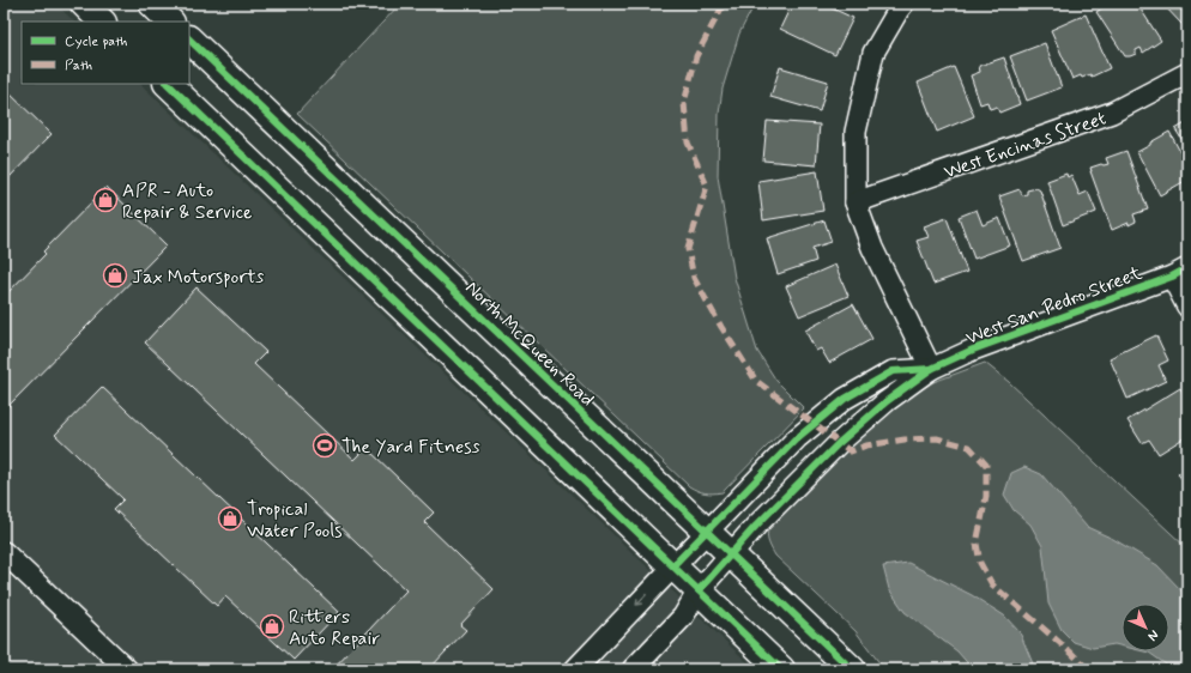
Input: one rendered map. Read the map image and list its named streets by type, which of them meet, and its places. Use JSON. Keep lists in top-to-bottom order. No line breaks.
{"streets":{"main road":["North McQueen Road"],"street":["West Encinas Street","West San Pedro Street"]},"crossings":[["West San Pedro Street","North McQueen Road"]],"places":{"shop":["APR - Auto Repair & Service","Jax Motorsports","Tropical Water Pools","Ritters Auto Repair"],"sports":["The Yard Fitness"]},"legend":["Cycle path","Path"],"north":"bottom right"}
